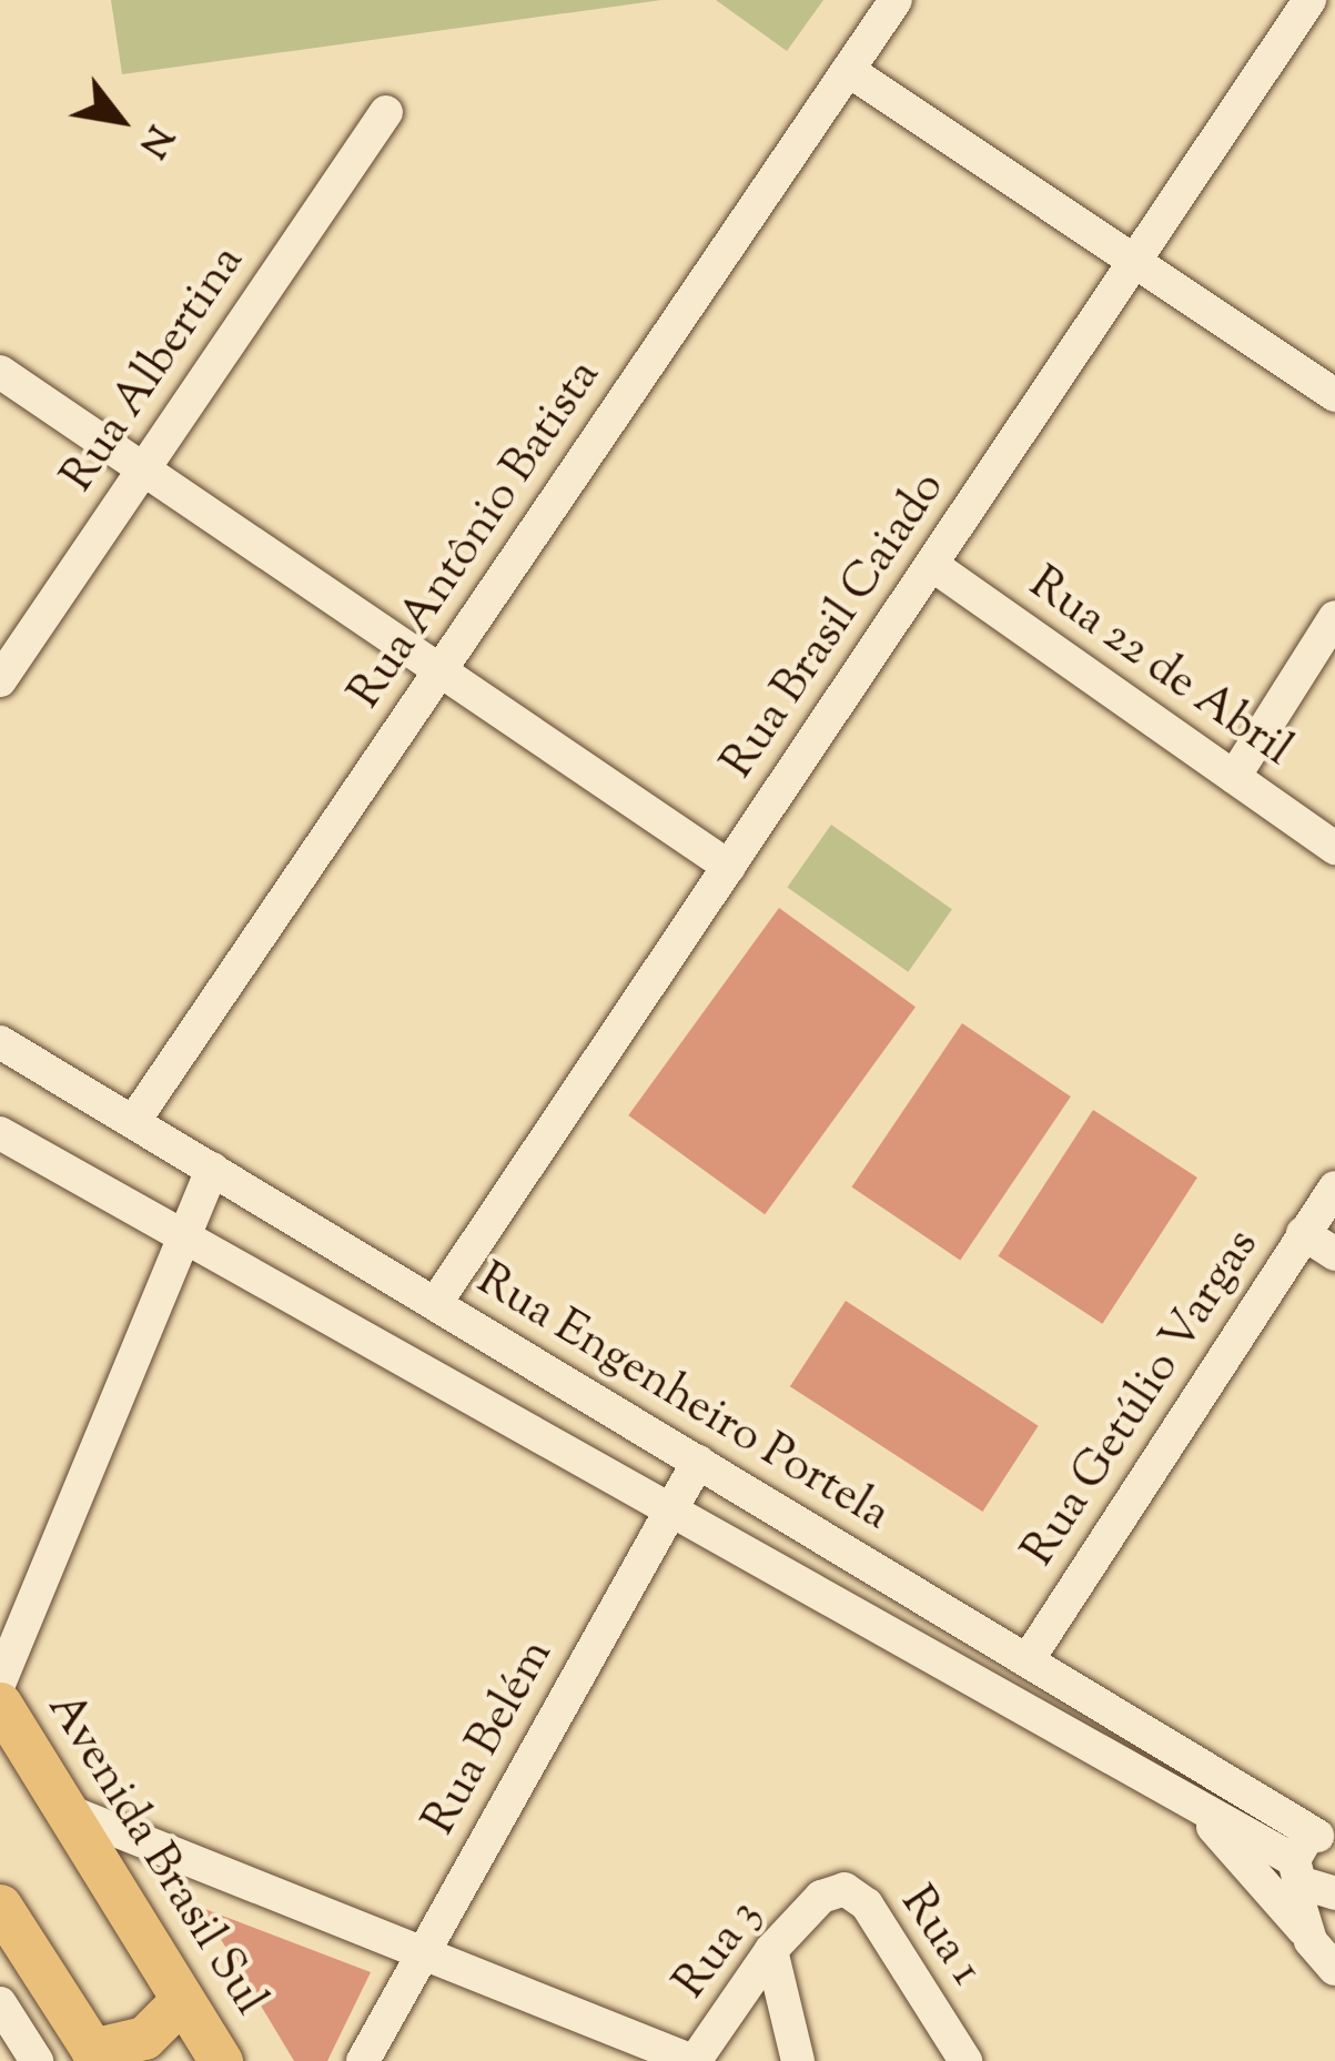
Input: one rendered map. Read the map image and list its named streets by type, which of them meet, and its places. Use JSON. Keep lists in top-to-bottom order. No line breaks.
{"streets":{"main road":["Avenida Brasil Sul"],"street":["Rua Albertina","Rua Antônio Batista","Rua Brasil Caiado","Rua 22 de Abril","Rua Engenheiro Portela","Rua Getúlio Vargas","Rua Belém","Rua 1","Rua 3"]},"crossings":[["Rua Antônio Batista","Rua Engenheiro Portela"],["Rua Brasil Caiado","Rua 22 de Abril"],["Rua Brasil Caiado","Rua Engenheiro Portela"],["Rua Engenheiro Portela","Rua Getúlio Vargas"],["Rua Engenheiro Portela","Rua Belém"],["Rua 1","Rua 3"]],"north":"bottom right"}
